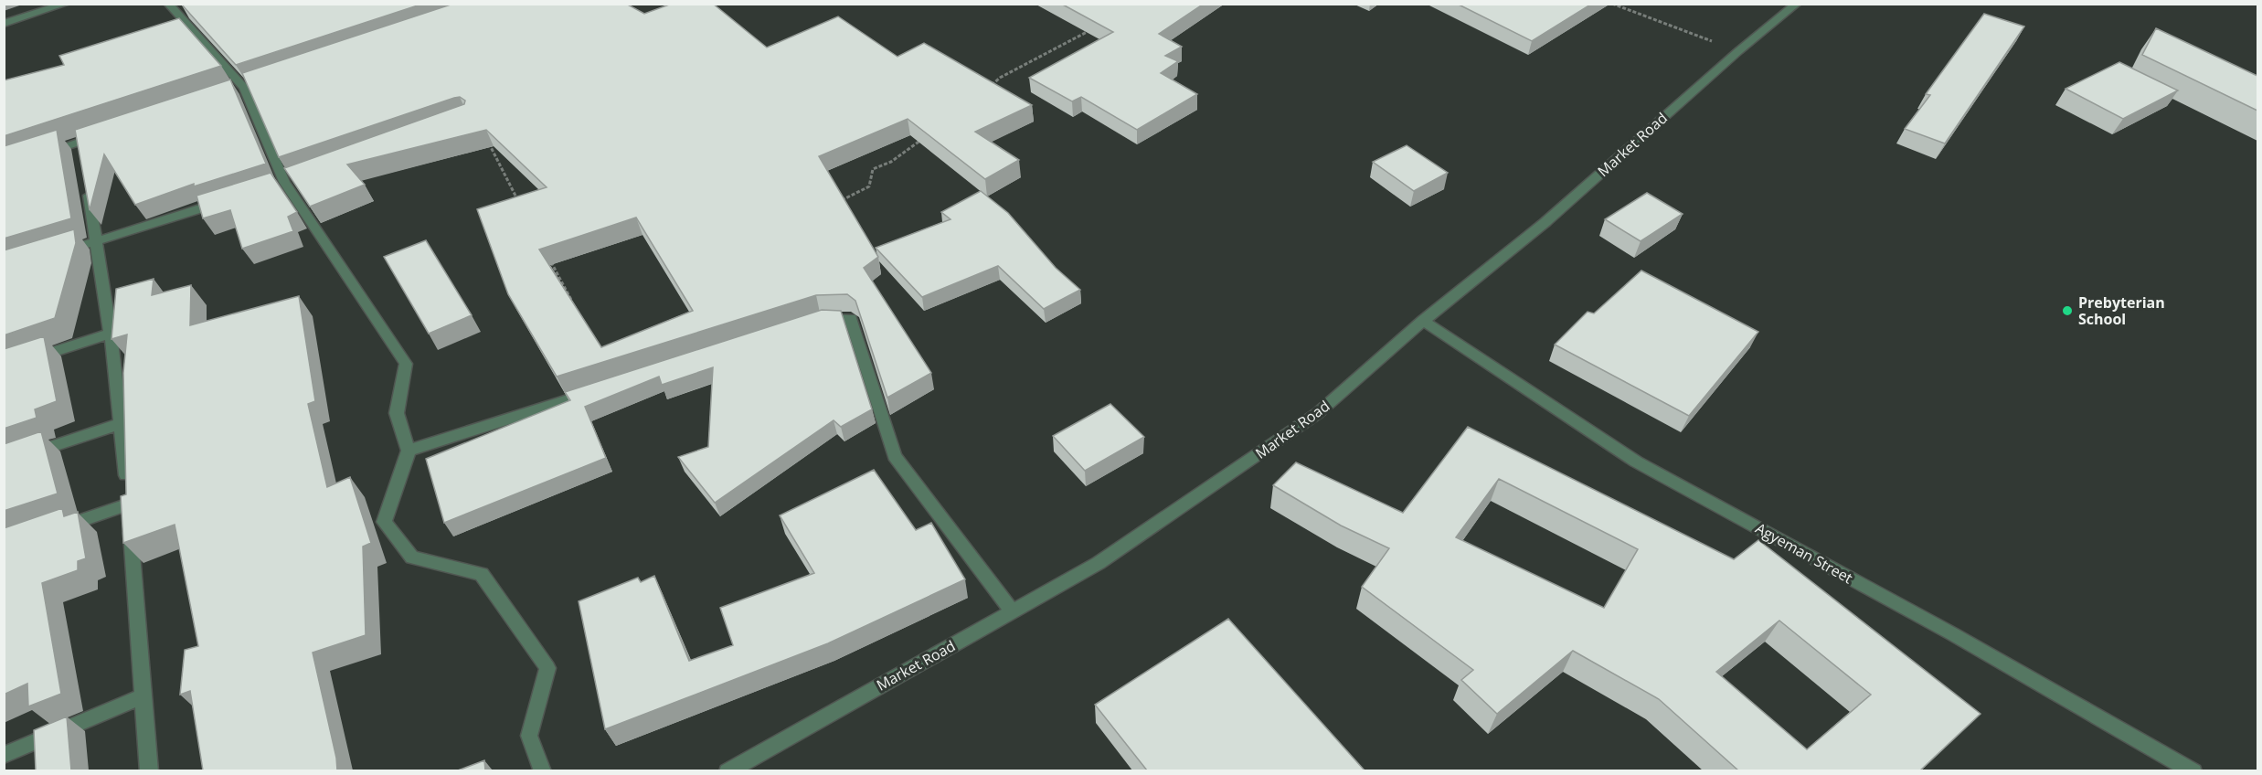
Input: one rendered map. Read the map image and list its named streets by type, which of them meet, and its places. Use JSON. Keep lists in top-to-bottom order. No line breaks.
{"streets":{"street":["Market Road","Agyeman Street"]},"crossings":[["Market Road","Agyeman Street"]],"places":["Prebyterian School"]}
